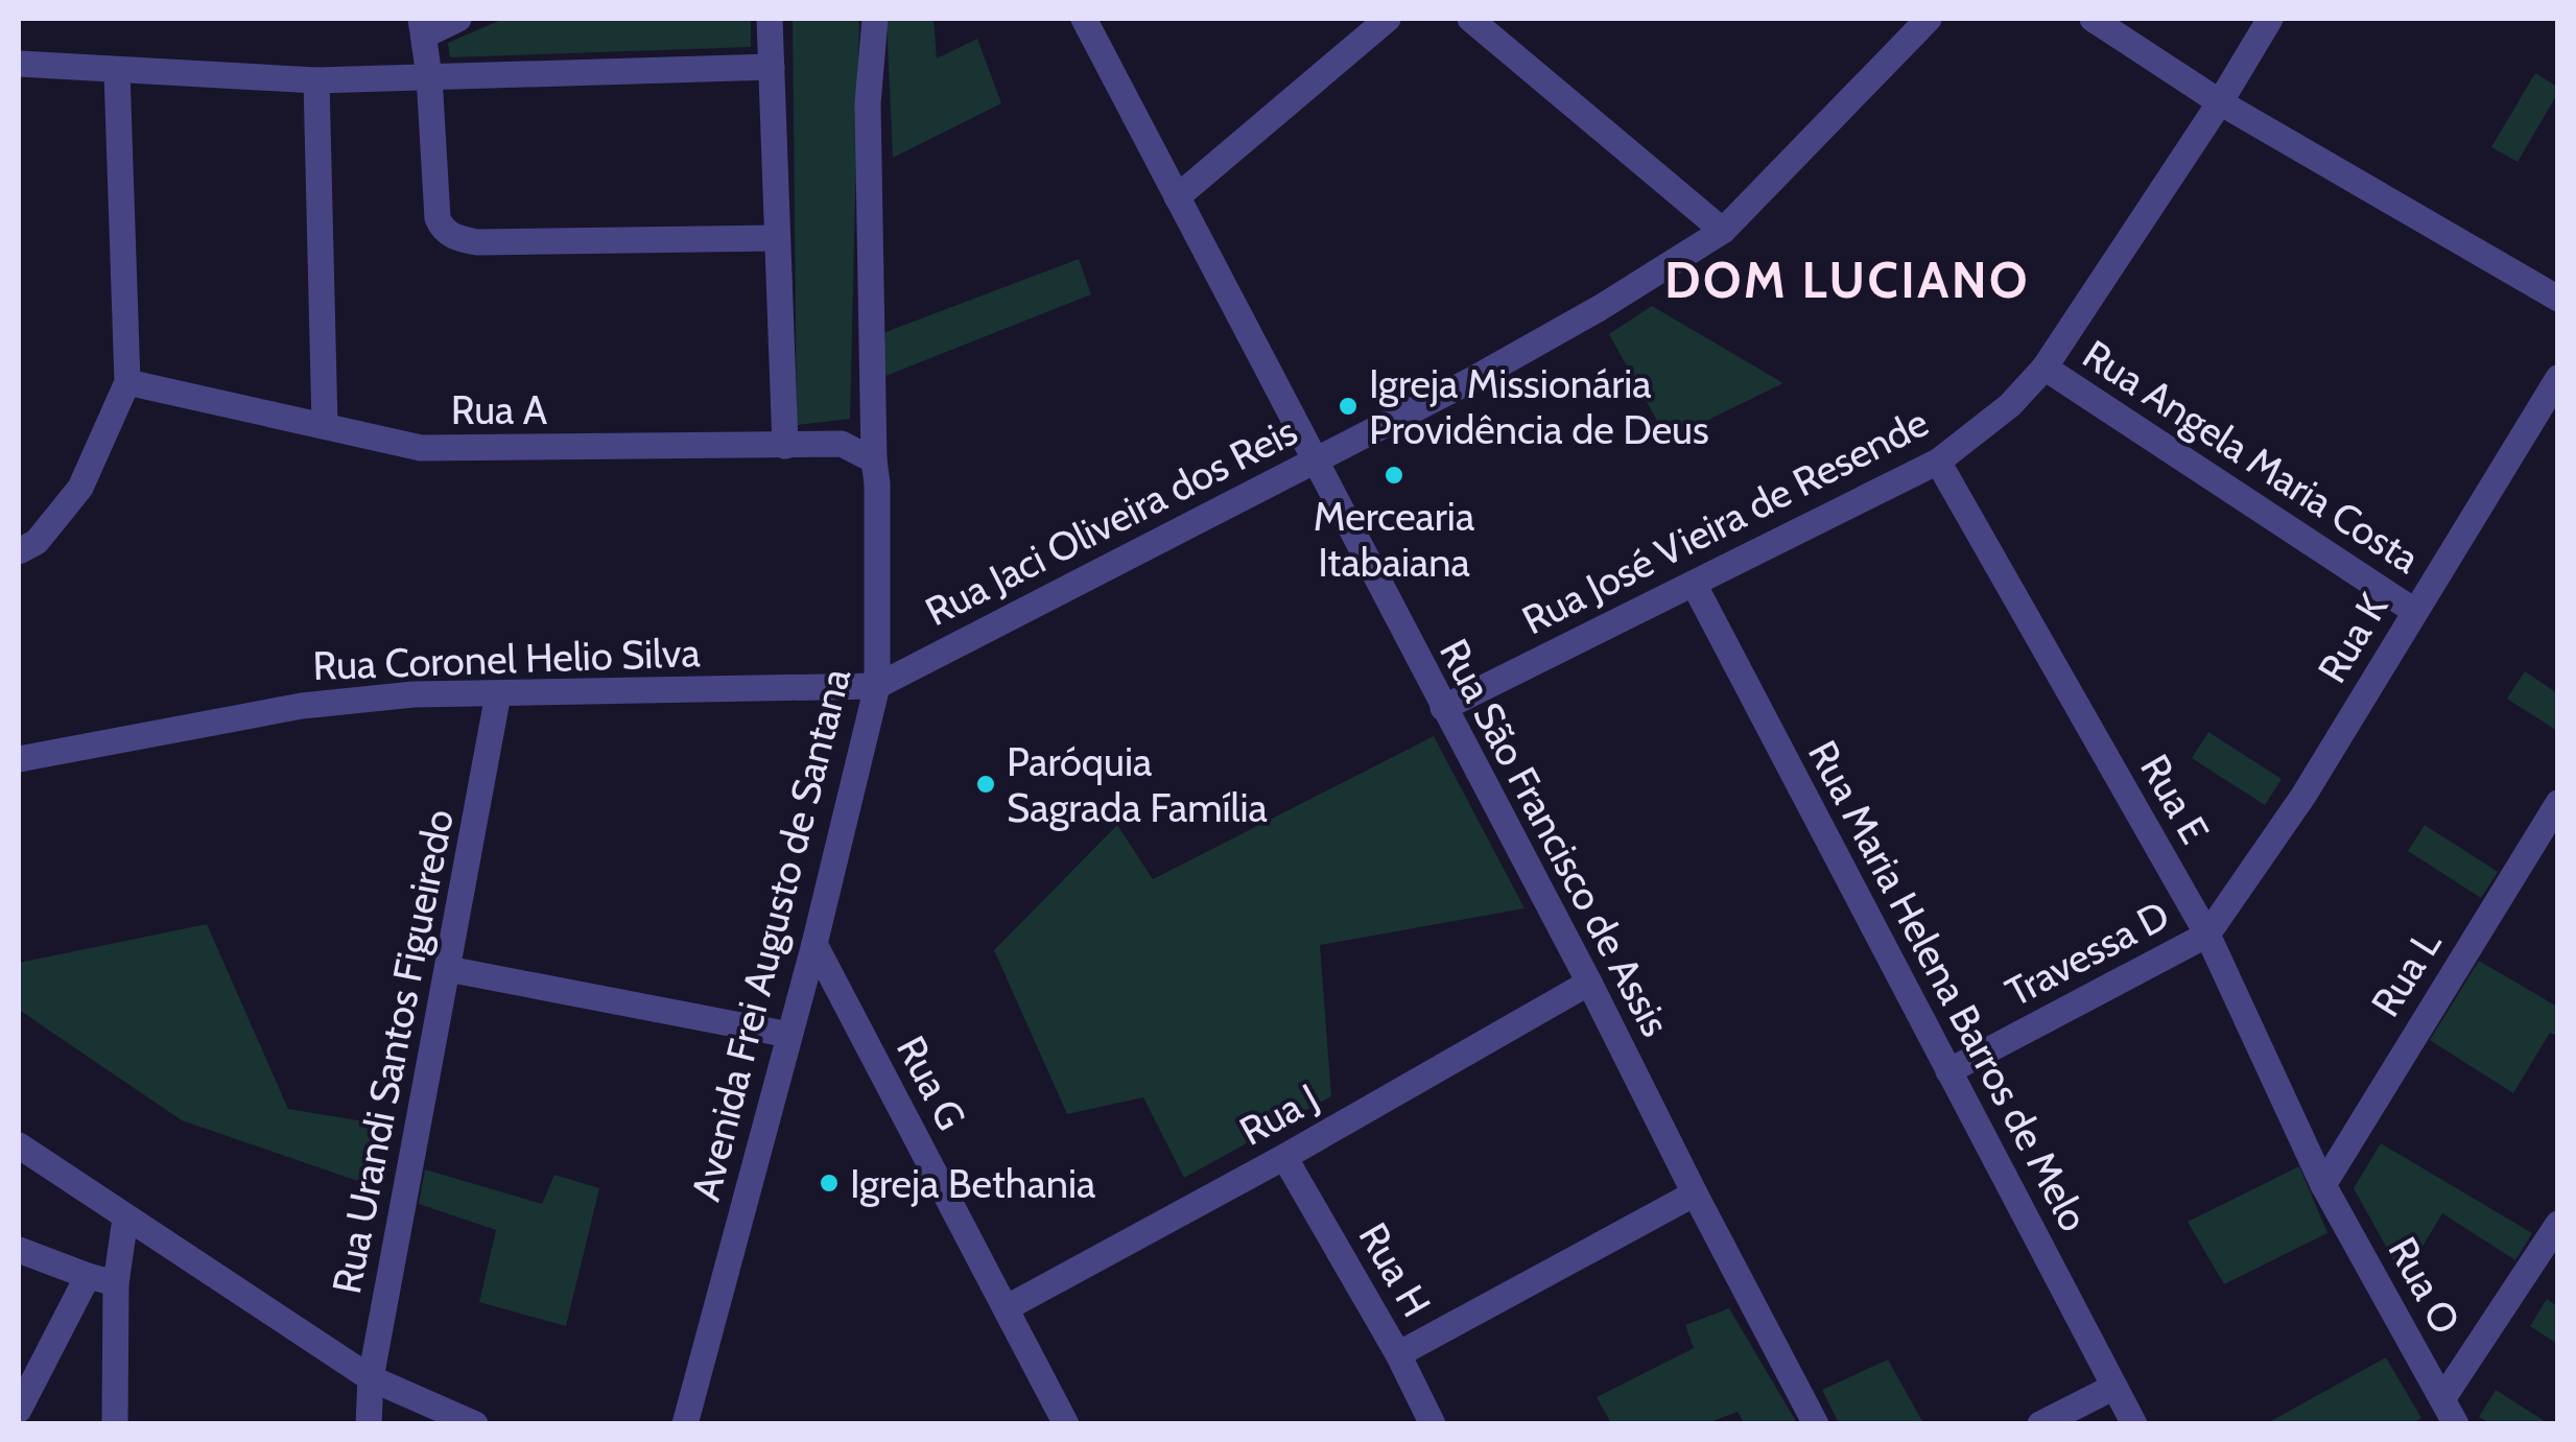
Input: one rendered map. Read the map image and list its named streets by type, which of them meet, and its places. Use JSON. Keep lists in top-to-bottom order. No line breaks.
{"streets":{"street":["Rua A","Rua Angela Maria Costa","Rua Jaci Oliveira dos Reis","Rua José Vieira de Resende","Rua K","Rua Coronel Helio Silva","Rua E","Rua São Francisco de Assis","Avenida Frei Augusto de Santana","Travessa D","Rua L","Rua Maria Helena Barros de Melo","Rua Urandi Santos Figueiredo","Rua G","Rua J","Rua H","Rua O"]},"crossings":[["Rua A","Avenida Frei Augusto de Santana"],["Rua Angela Maria Costa","Rua José Vieira de Resende"],["Rua Angela Maria Costa","Rua K"],["Rua Jaci Oliveira dos Reis","Rua Coronel Helio Silva"],["Rua Jaci Oliveira dos Reis","Rua São Francisco de Assis"],["Rua Jaci Oliveira dos Reis","Avenida Frei Augusto de Santana"],["Rua José Vieira de Resende","Rua E"],["Rua José Vieira de Resende","Rua São Francisco de Assis"],["Rua José Vieira de Resende","Rua Maria Helena Barros de Melo"],["Rua K","Rua E"],["Rua K","Travessa D"],["Rua Coronel Helio Silva","Avenida Frei Augusto de Santana"],["Rua Coronel Helio Silva","Rua Urandi Santos Figueiredo"],["Rua E","Travessa D"],["Rua E","Rua L"],["Rua E","Rua O"],["Rua São Francisco de Assis","Rua J"],["Avenida Frei Augusto de Santana","Rua G"],["Travessa D","Rua Maria Helena Barros de Melo"],["Rua L","Rua O"],["Rua G","Rua J"],["Rua J","Rua H"]],"districts":["DOM LUCIANO"],"places":["Igreja Missionária Providência de Deus","Mercearia Itabaiana","Paróquia Sagrada Família","Igreja Bethania"]}
